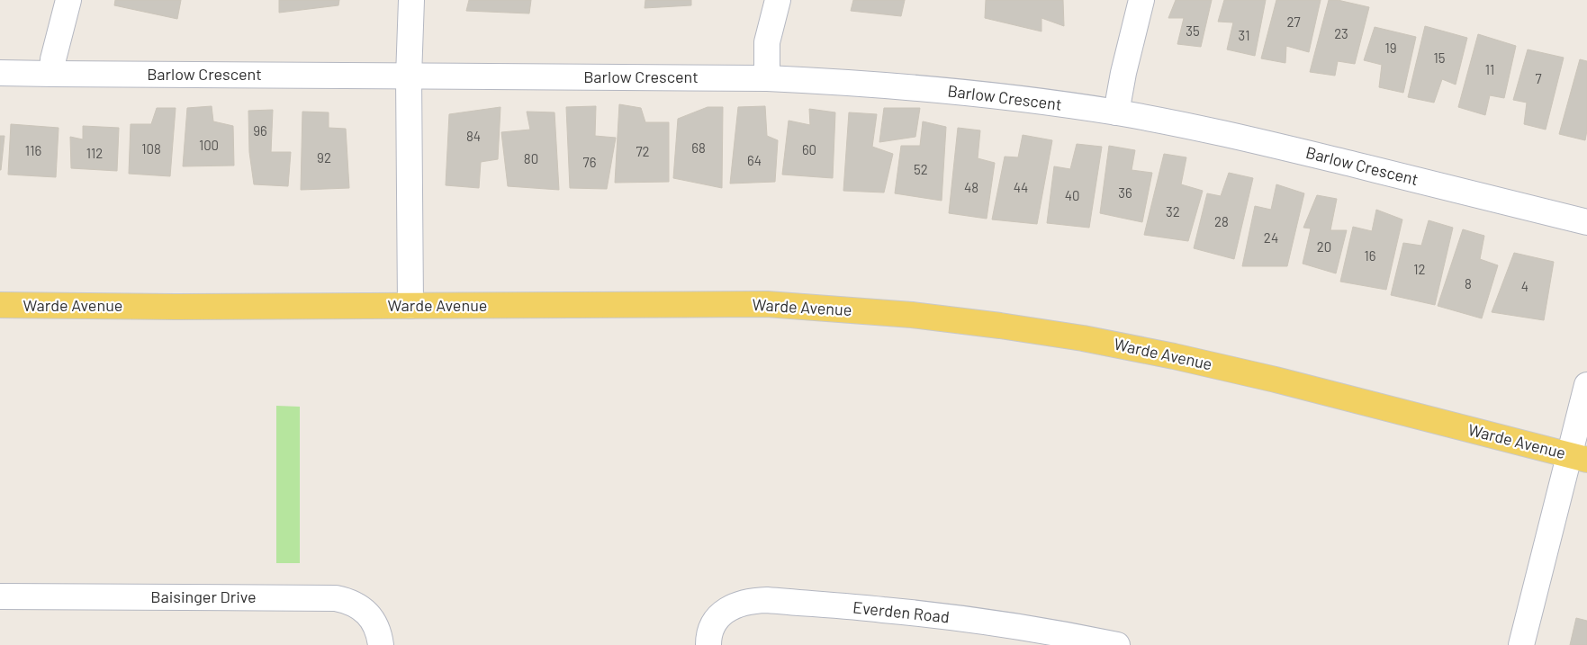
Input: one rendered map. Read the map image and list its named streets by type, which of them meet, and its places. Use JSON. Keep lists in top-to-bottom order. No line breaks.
{"streets":{"main road":["Warde Avenue"],"street":["Barlow Crescent","Baisinger Drive","Everden Road"]},"house_numbers":["27","35","23","31","19","15","11","7","96","84","100","68","108","60","116","72","112","92","80","64","76","52","48","44","36","40","32","28","24","20","16","12","8","4"]}
